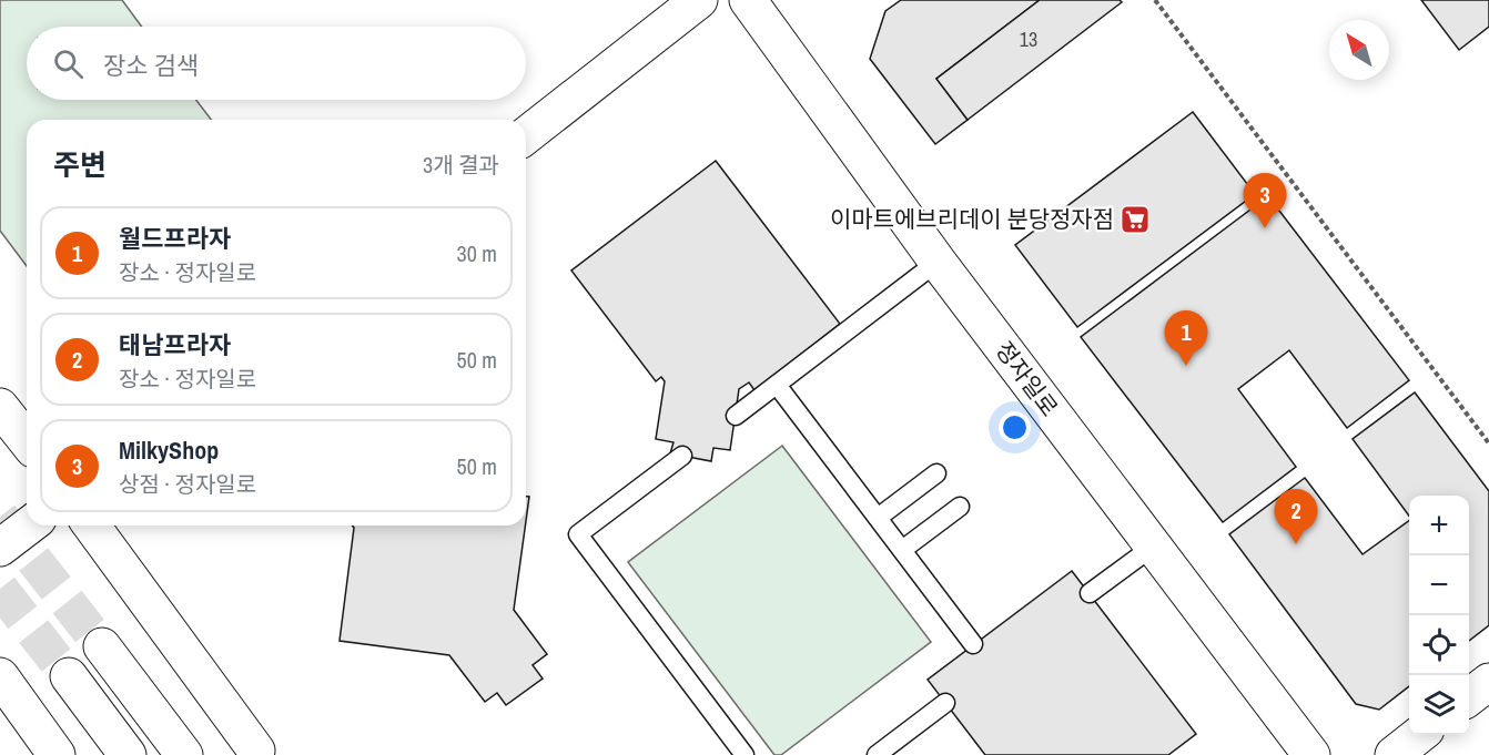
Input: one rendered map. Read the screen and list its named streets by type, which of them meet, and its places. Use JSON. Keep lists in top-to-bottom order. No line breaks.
{"streets":{"main road":["정자일로"]},"places":{"supermarket":["이마트에브리데이 분당정자점"]},"house_numbers":["13"],"north":"top left","page":{"search":"장소 검색","heading":["주변","3개 결과"],"pins":["3","1","2"],"list":[{"mark":"1","name":"월드프라자","note":"장소 · 정자일로","value":"30 m"},{"mark":"2","name":"태남프라자","note":"장소 · 정자일로","value":"50 m"},{"mark":"3","name":"MilkyShop","note":"상점 · 정자일로","value":"50 m"}],"map_buttons":["+","−"]}}
